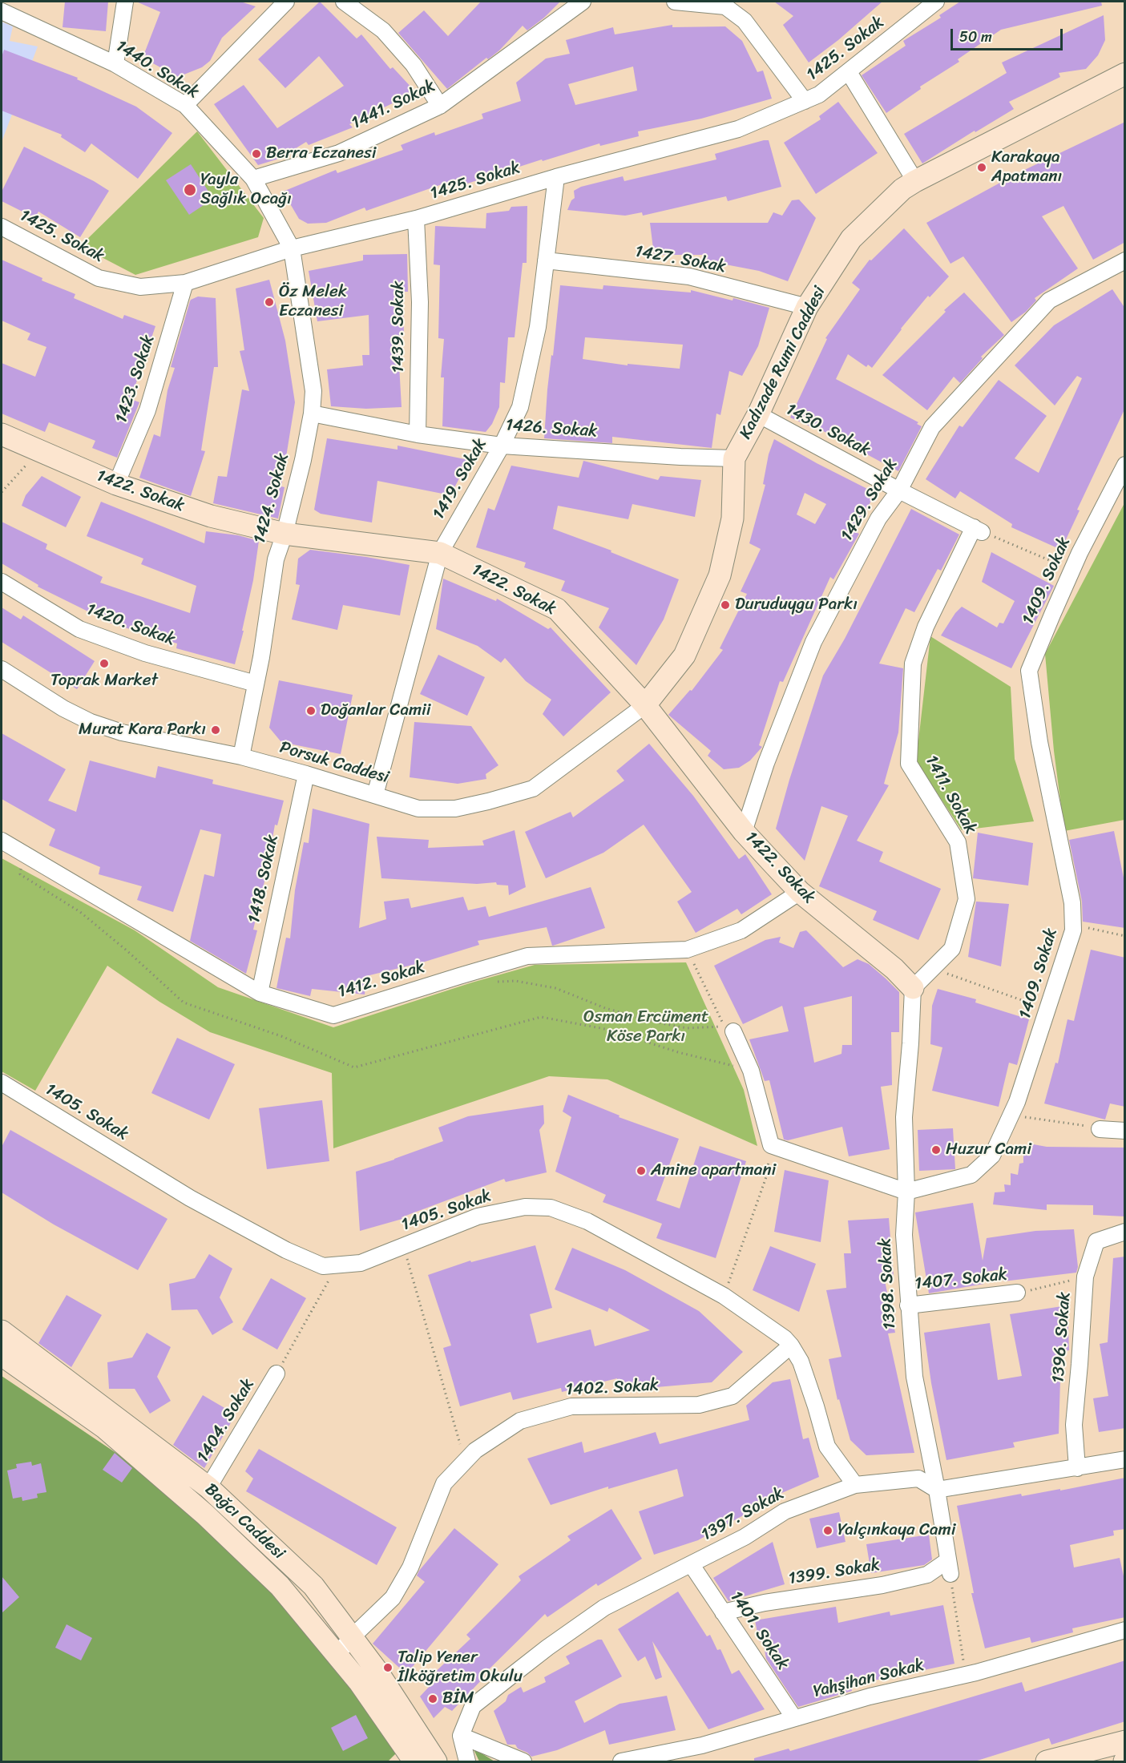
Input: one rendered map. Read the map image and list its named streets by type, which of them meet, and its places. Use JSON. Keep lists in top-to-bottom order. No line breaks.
{"streets":{"street":["1425. Sokak","1440. Sokak","1441. Sokak","1427. Sokak","1439. Sokak","Kadızade Rumi Caddesi","1423. Sokak","1426. Sokak","1430. Sokak","1419. Sokak","1422. Sokak","1424. Sokak","1429. Sokak","1409. Sokak","1420. Sokak","Porsuk Caddesi","1411. Sokak","1418. Sokak","1412. Sokak","1405. Sokak","1407. Sokak","1398. Sokak","1396. Sokak","1402. Sokak","1404. Sokak","1397. Sokak","Bağcı Caddesi","1399. Sokak","1401. Sokak","Yahşihan Sokak"]},"crossings":[["1425. Sokak","1440. Sokak"],["1425. Sokak","1439. Sokak"],["1425. Sokak","1423. Sokak"],["1425. Sokak","1419. Sokak"],["1425. Sokak","1424. Sokak"],["1440. Sokak","1441. Sokak"],["1440. Sokak","1424. Sokak"],["1427. Sokak","Kadızade Rumi Caddesi"],["1427. Sokak","1419. Sokak"],["1439. Sokak","1426. Sokak"],["Kadızade Rumi Caddesi","1426. Sokak"],["Kadızade Rumi Caddesi","1430. Sokak"],["Kadızade Rumi Caddesi","1422. Sokak"],["Kadızade Rumi Caddesi","Porsuk Caddesi"],["1423. Sokak","1422. Sokak"],["1426. Sokak","1419. Sokak"],["1426. Sokak","1424. Sokak"],["1430. Sokak","1429. Sokak"],["1430. Sokak","1411. Sokak"],["1419. Sokak","1422. Sokak"],["1419. Sokak","Porsuk Caddesi"],["1422. Sokak","1424. Sokak"],["1422. Sokak","1429. Sokak"],["1422. Sokak","Porsuk Caddesi"],["1422. Sokak","1411. Sokak"],["1422. Sokak","1412. Sokak"],["1422. Sokak","1398. Sokak"],["1424. Sokak","1420. Sokak"],["1424. Sokak","Porsuk Caddesi"],["1409. Sokak","1398. Sokak"],["Porsuk Caddesi","1418. Sokak"],["1411. Sokak","1398. Sokak"],["1418. Sokak","1412. Sokak"],["1405. Sokak","1402. Sokak"],["1405. Sokak","1397. Sokak"],["1407. Sokak","1398. Sokak"],["1398. Sokak","1397. Sokak"],["1398. Sokak","1399. Sokak"],["1402. Sokak","Bağcı Caddesi"],["1404. Sokak","Bağcı Caddesi"],["1397. Sokak","1401. Sokak"],["1399. Sokak","1401. Sokak"],["1401. Sokak","Yahşihan Sokak"]],"parks":["Osman Ercüment Köse Parkı"],"places":["Berra Eczanesi","Karakaya Apatmanı","Yayla Sağlık Ocağı","Öz Melek Eczanesi","Duruduygu Parkı","Toprak Market","Doğanlar Camii","Murat Kara Parkı","Huzur Cami","Amine apartmani","Yalçınkaya Cami","Talip Yener İlköğretim Okulu","BİM"],"scale_bar":"50 m"}
